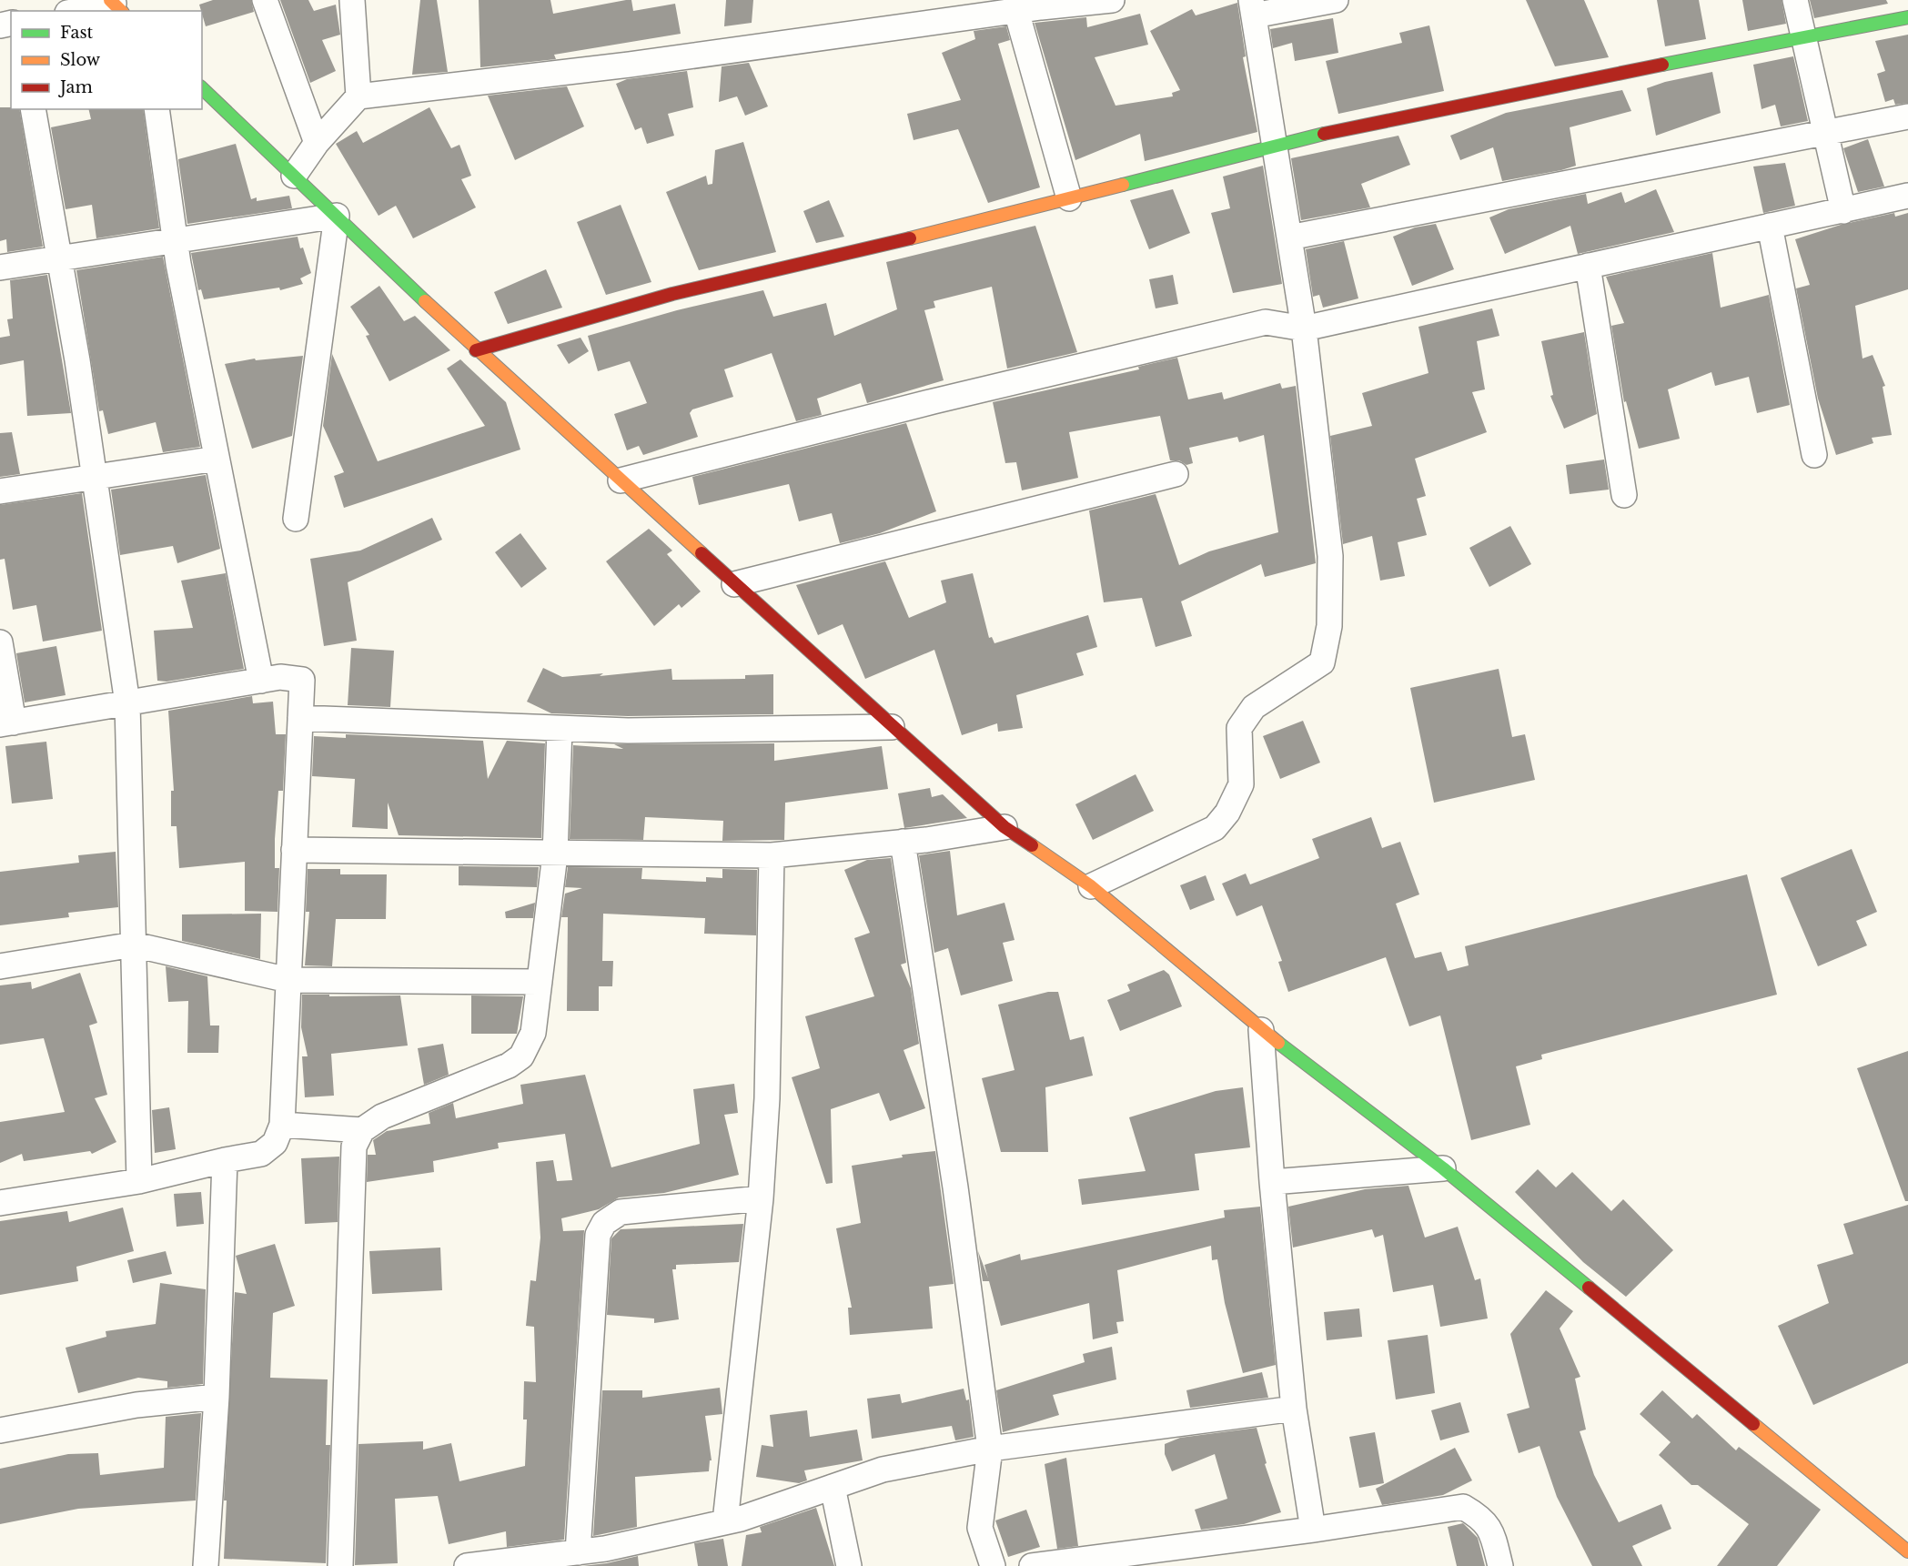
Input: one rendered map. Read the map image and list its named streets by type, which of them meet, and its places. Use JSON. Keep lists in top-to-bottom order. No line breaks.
{"legend":["Fast","Slow","Jam"]}
